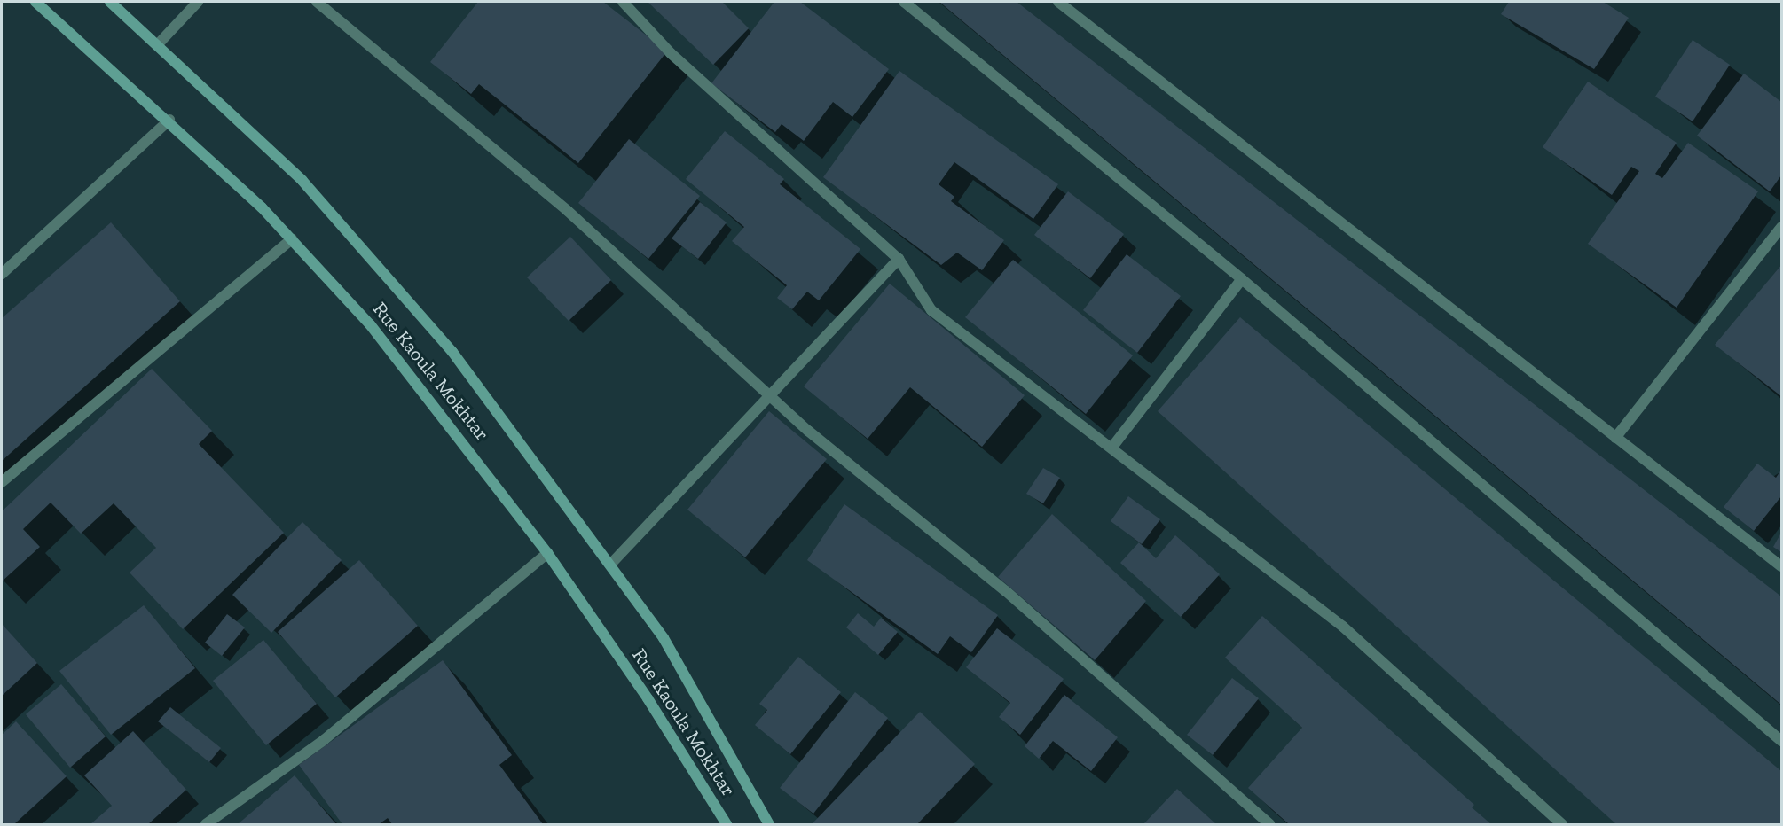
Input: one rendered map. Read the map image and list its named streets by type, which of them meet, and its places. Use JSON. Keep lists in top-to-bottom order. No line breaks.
{"streets":{"main road":["Rue Kaoula Mokhtar"]}}
